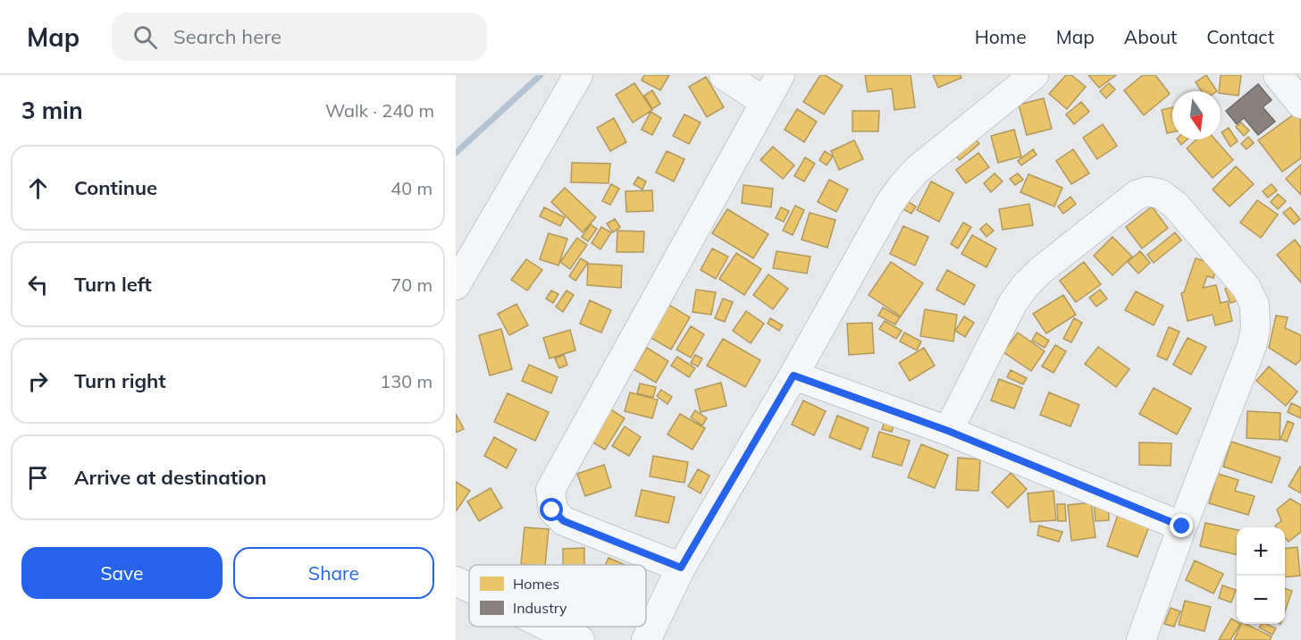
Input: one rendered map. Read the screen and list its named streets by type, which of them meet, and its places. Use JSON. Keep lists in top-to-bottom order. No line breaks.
{"legend":["Homes","Industry"],"north":"bottom","page":{"header":"Map","search":"Search here","nav":["Home","Map","About","Contact"],"heading":["3 min","Walk · 240 m"],"list":[["Continue","40 m"],["Turn left","70 m"],["Turn right","130 m"],"Arrive at destination"],"map_buttons":["+","−"],"buttons":["Save","Share"]}}
